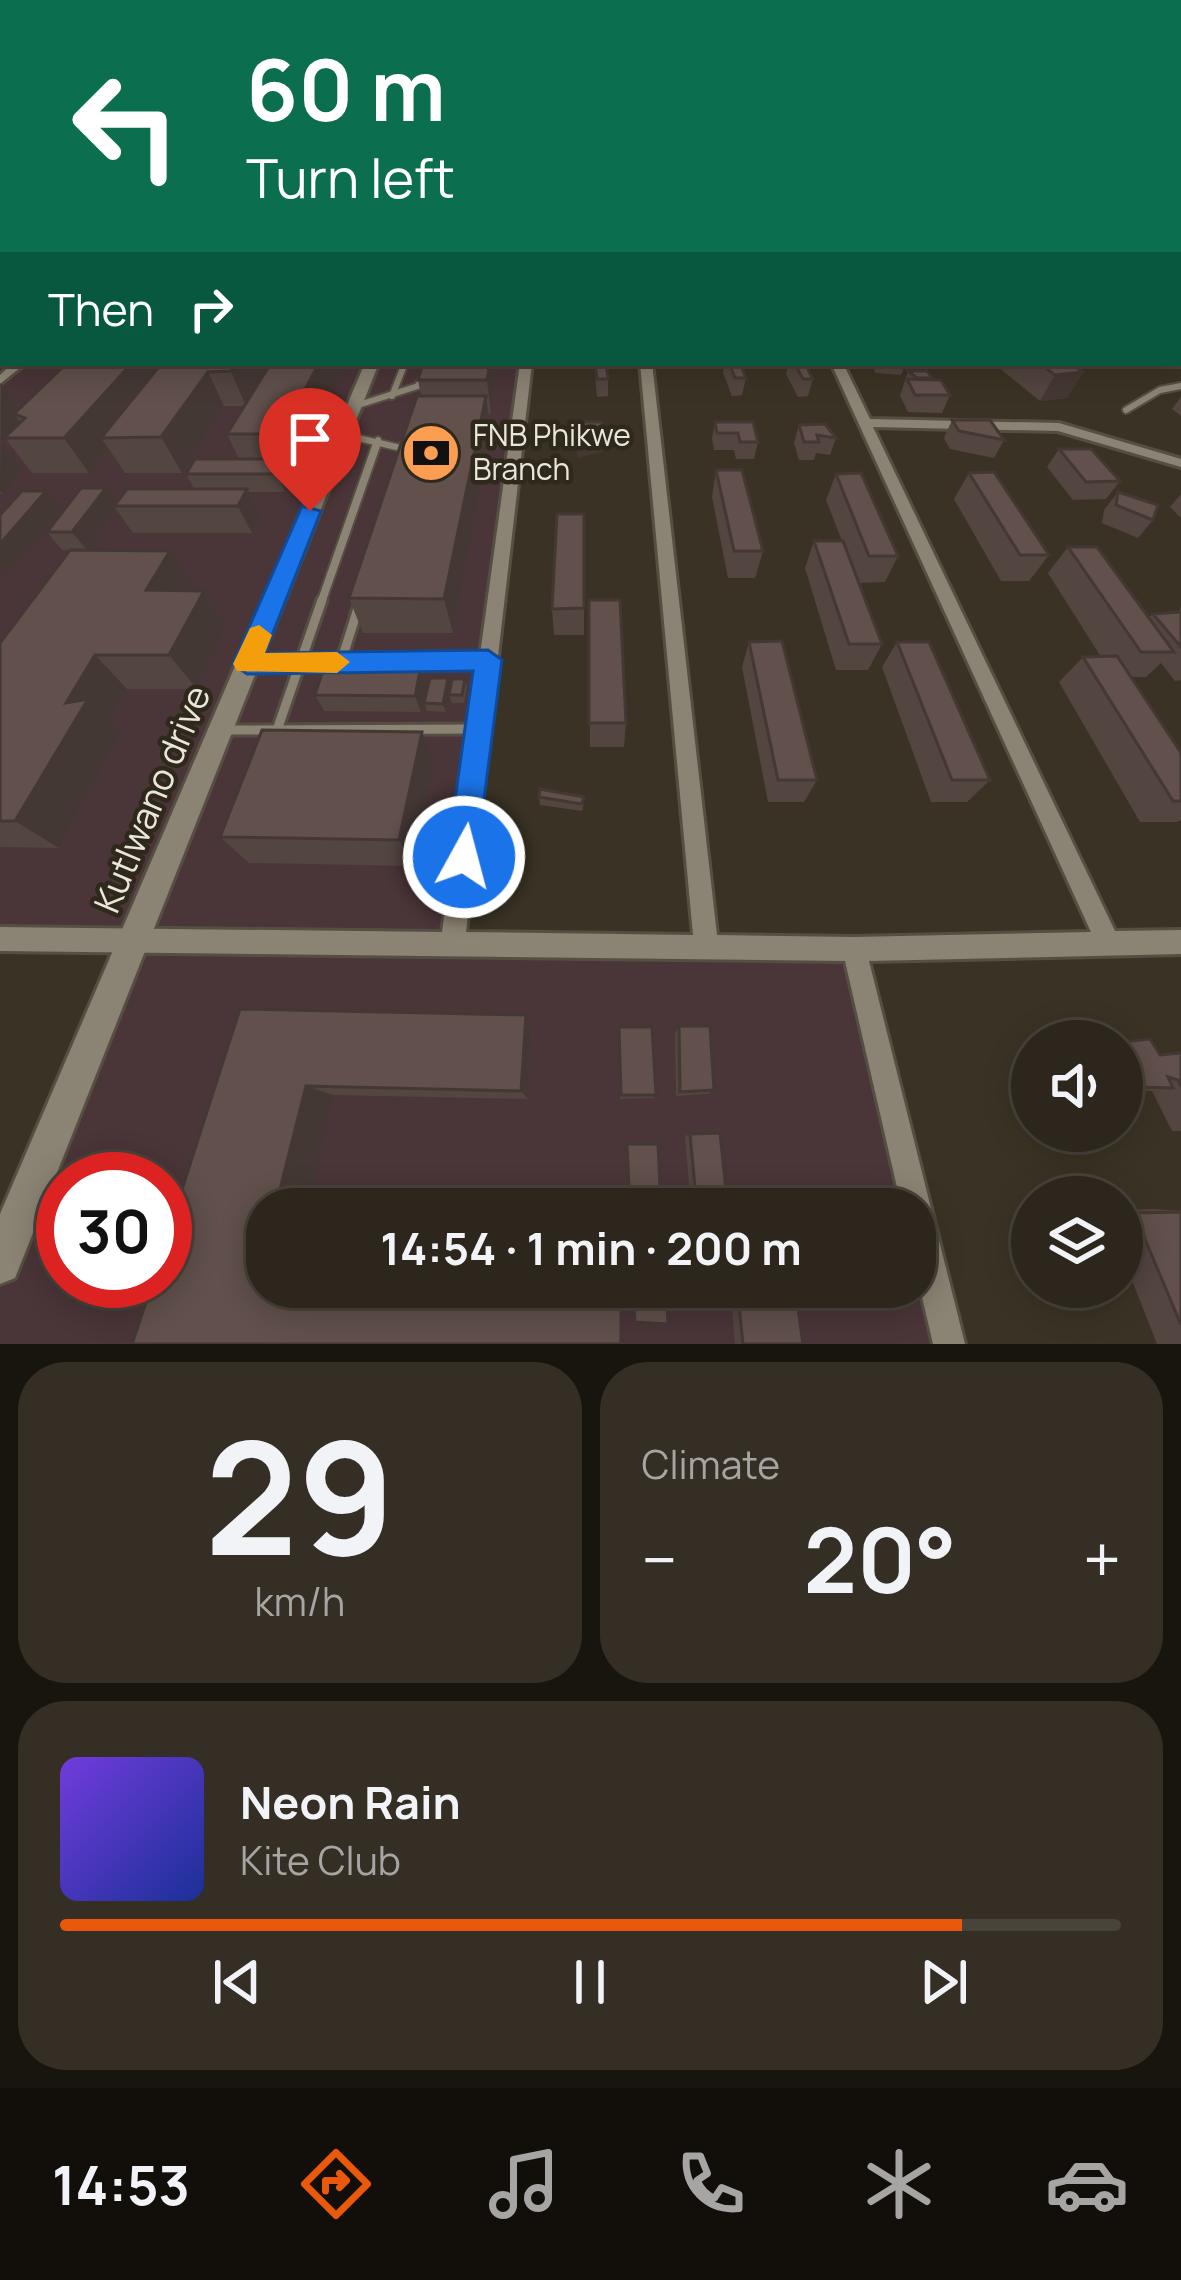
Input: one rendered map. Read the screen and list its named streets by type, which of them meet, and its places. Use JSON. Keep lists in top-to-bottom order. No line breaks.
{"streets":{"street":["Kutlwano drive"]},"places":{"bank":["FNB Phikwe Branch"]},"page":{"turn":["60 m","Turn left"],"then":"Then","limit":"30","trip":"14:54 · 1 min · 200 m","tile":[["29","km/h"],"Climate"],"heat":["−","20°","+"],"song":["Neon Rain","Kite Club"],"tabs":"14:53"}}
